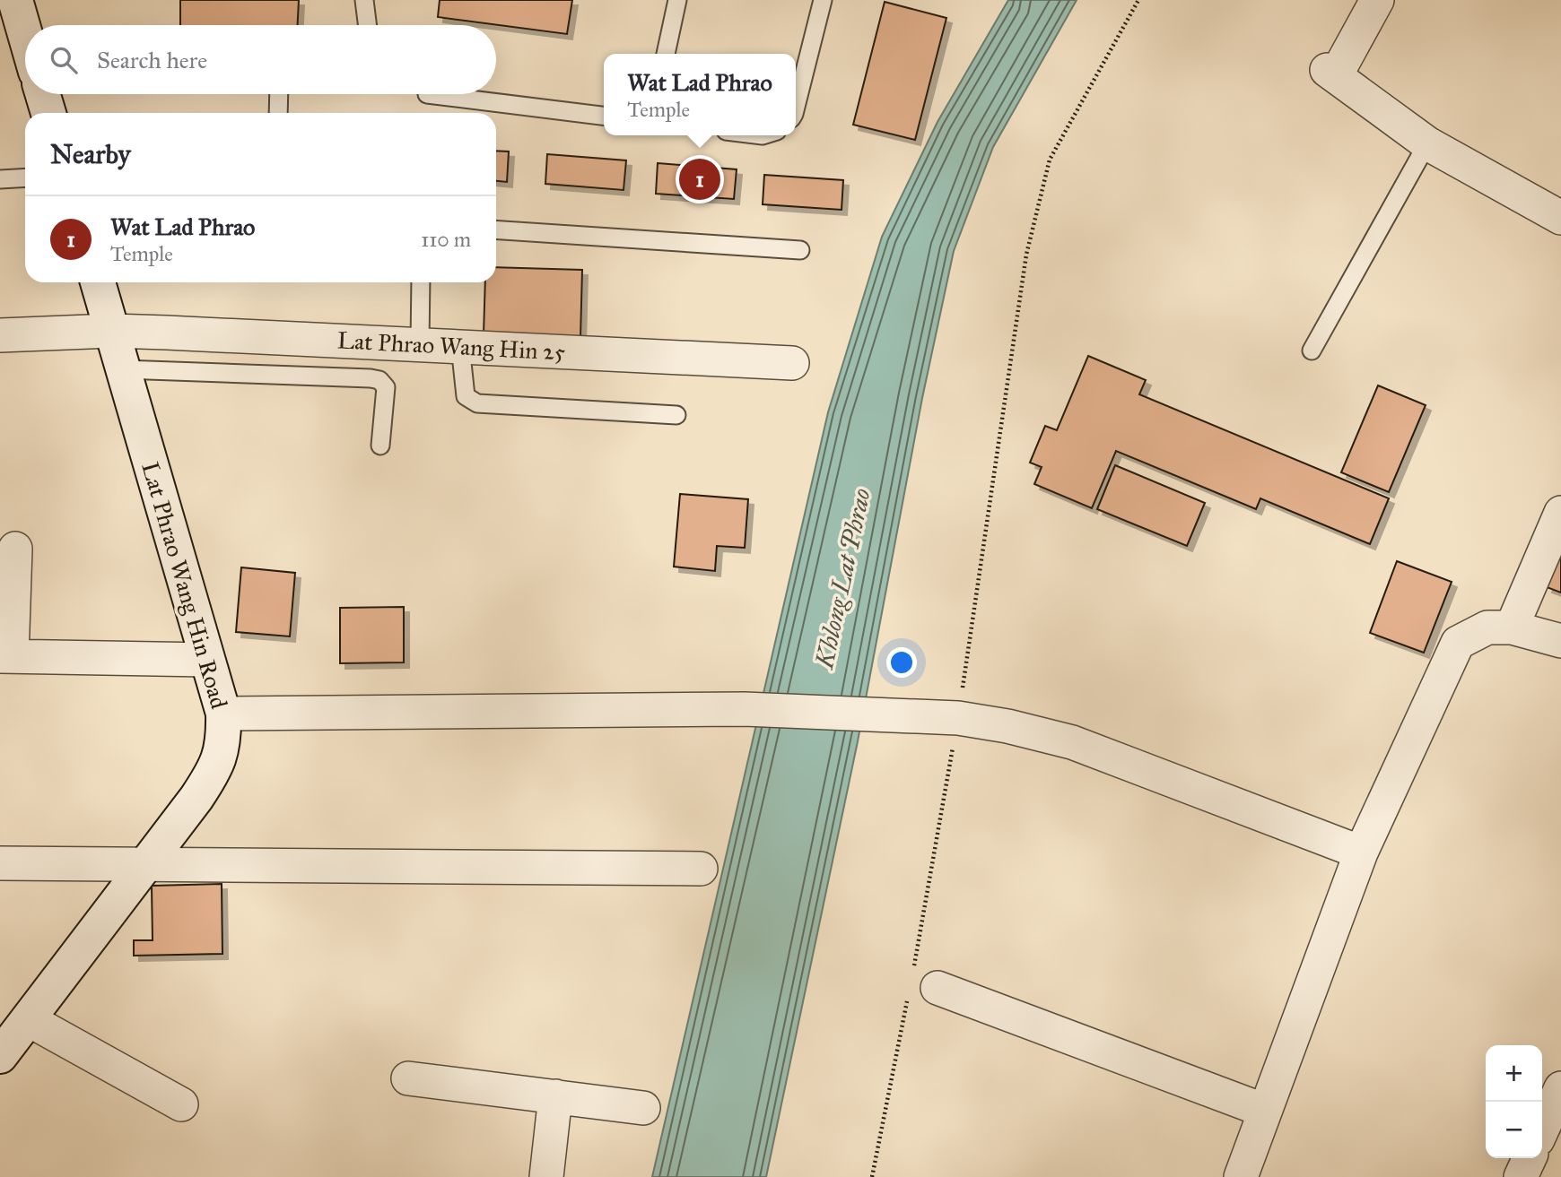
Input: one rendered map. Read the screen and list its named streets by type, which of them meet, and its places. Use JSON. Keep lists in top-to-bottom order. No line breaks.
{"streets":{"main road":["Lat Phrao Wang Hin Road"],"street":["Lat Phrao Wang Hin 25"]},"crossings":[["Lat Phrao Wang Hin 25","Lat Phrao Wang Hin Road"]],"water":["Khlong Lat Phrao"],"page":{"search":"Search here","popup":["Wat Lad Phrao","Temple"],"heading":"Nearby","pins":"1","list":[{"mark":"1","name":"Wat Lad Phrao","note":"Temple","value":"110 m"}],"map_buttons":["+","−"]}}
